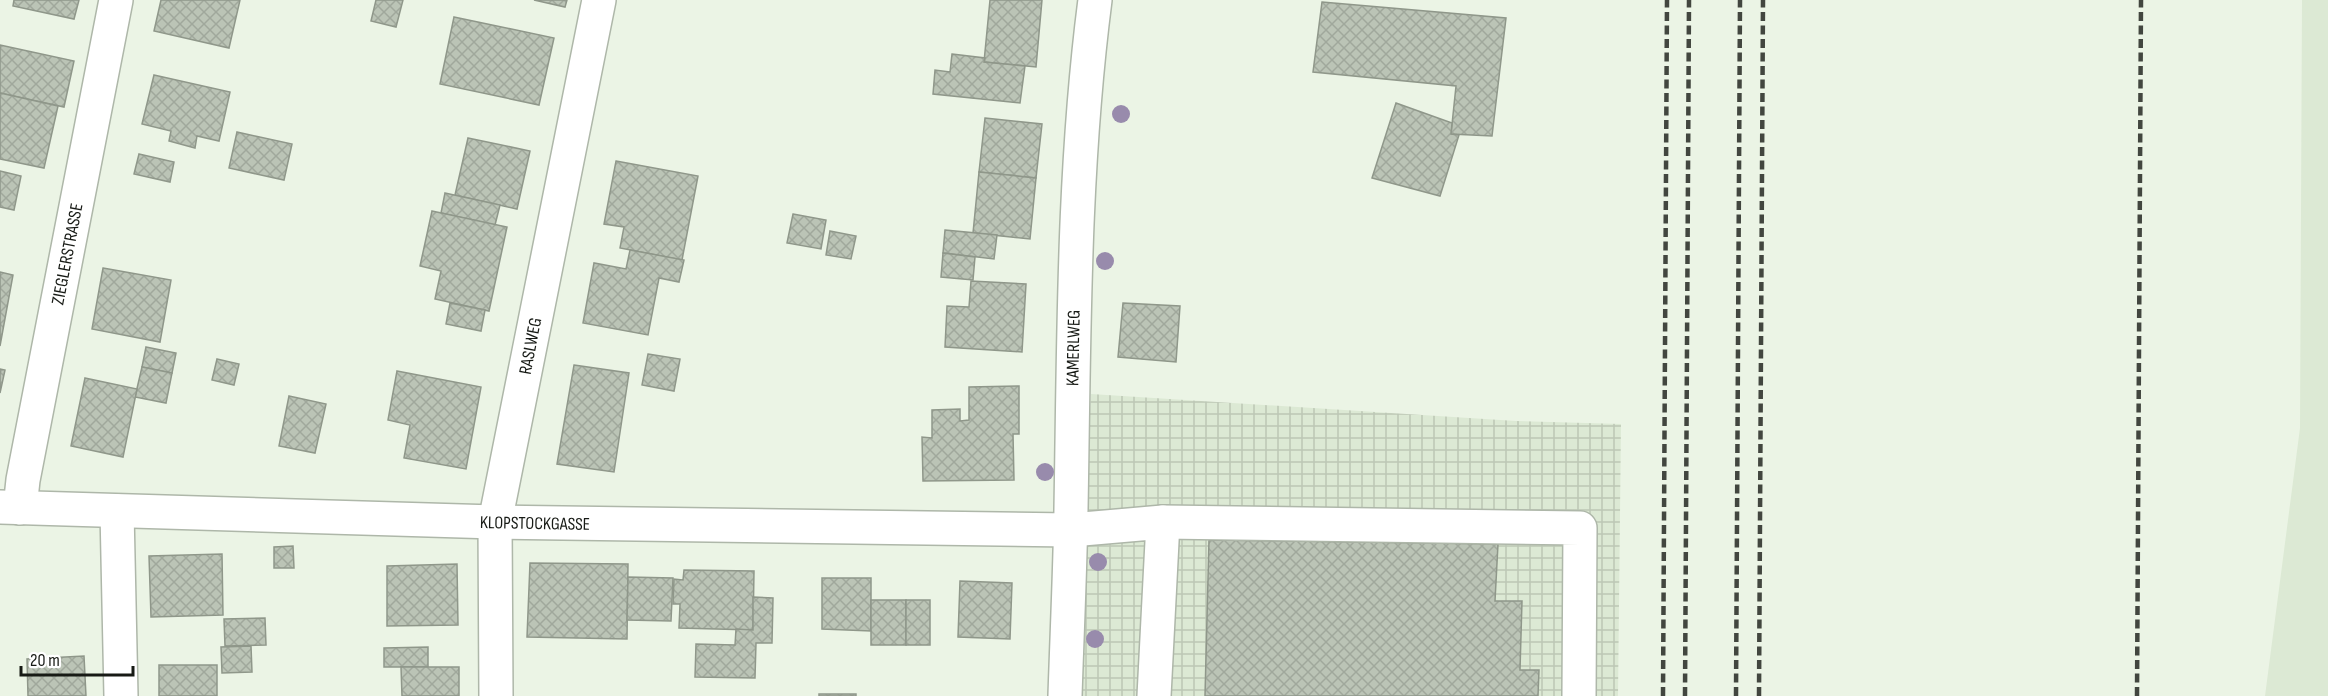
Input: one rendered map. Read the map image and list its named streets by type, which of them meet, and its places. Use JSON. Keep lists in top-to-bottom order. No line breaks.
{"streets":{"street":["ZIEGLERSTRASSE","RASLWEG","KAMERLWEG","KLOPSTOCKGASSE"]},"crossings":[["ZIEGLERSTRASSE","KLOPSTOCKGASSE"],["RASLWEG","KLOPSTOCKGASSE"],["KAMERLWEG","KLOPSTOCKGASSE"]],"scale_bar":"20 m"}
